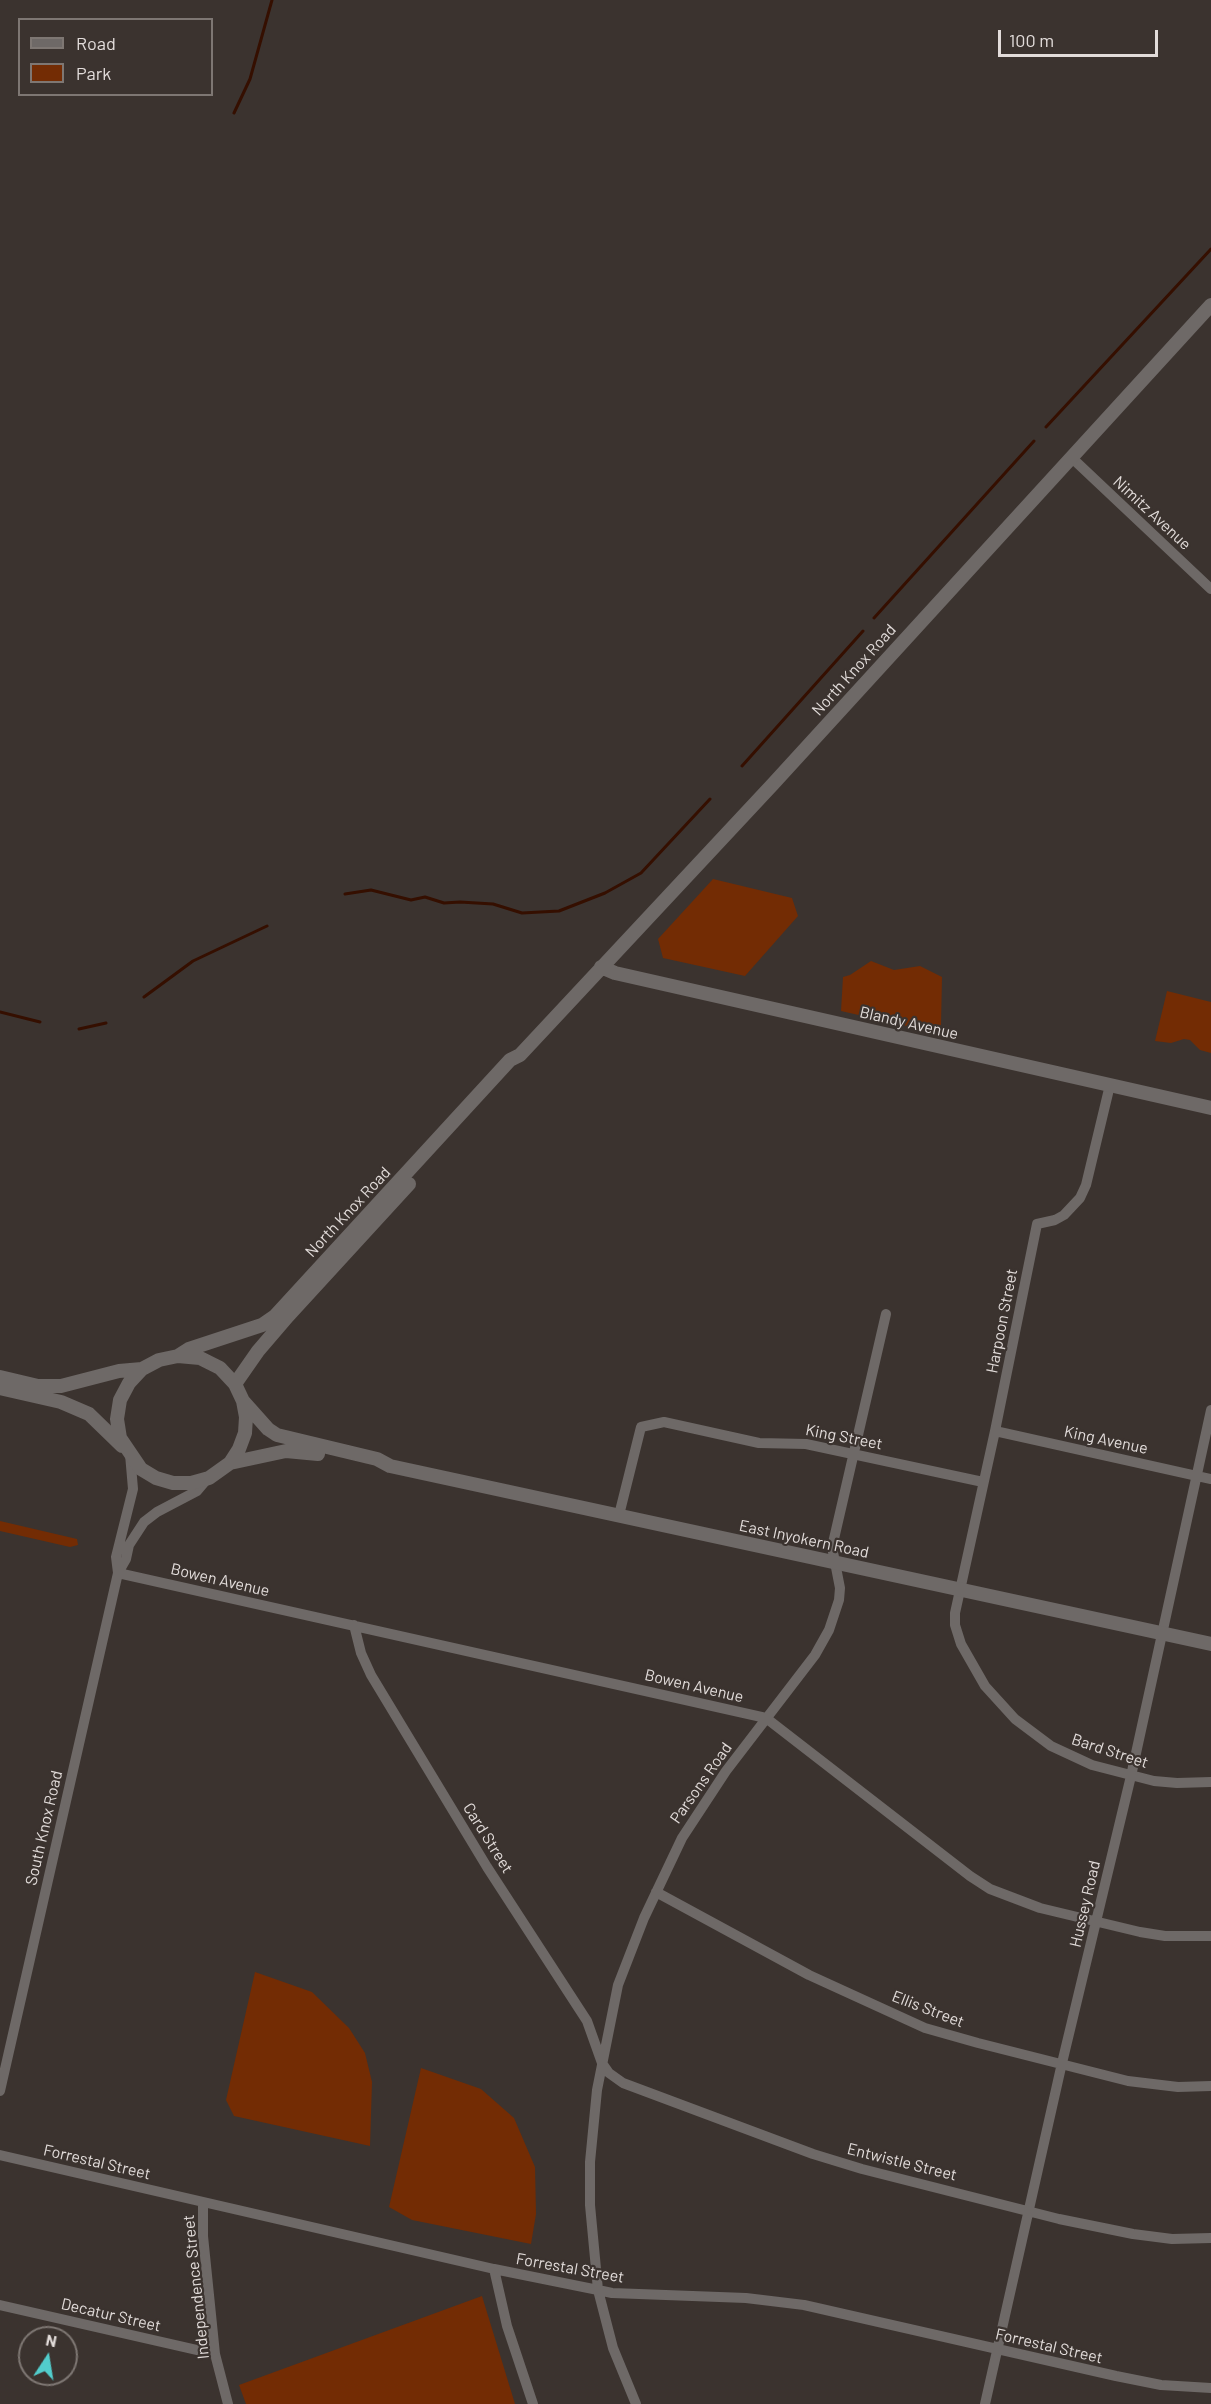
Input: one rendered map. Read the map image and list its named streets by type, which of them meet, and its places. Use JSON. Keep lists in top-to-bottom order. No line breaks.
{"streets":{"street":["Nimitz Avenue","North Knox Road","Blandy Avenue","Harpoon Street","King Street","King Avenue","East Inyokern Road","Bowen Avenue","Bard Street","Parsons Road","South Knox Road","Card Street","Hussey Road","Ellis Street","Forrestal Street","Entwistle Street","Independence Street","Decatur Street"]},"crossings":[["Nimitz Avenue","North Knox Road"],["North Knox Road","Blandy Avenue"],["North Knox Road","East Inyokern Road"],["North Knox Road","South Knox Road"],["Blandy Avenue","Harpoon Street"],["Harpoon Street","King Street"],["Harpoon Street","King Avenue"],["Harpoon Street","East Inyokern Road"],["Harpoon Street","Bard Street"],["King Street","East Inyokern Road"],["King Street","Parsons Road"],["King Avenue","Hussey Road"],["East Inyokern Road","Bard Street"],["East Inyokern Road","Parsons Road"],["East Inyokern Road","South Knox Road"],["East Inyokern Road","Hussey Road"],["Bowen Avenue","Parsons Road"],["Bowen Avenue","South Knox Road"],["Bowen Avenue","Card Street"],["Bowen Avenue","Hussey Road"],["Bard Street","Hussey Road"],["Parsons Road","Card Street"],["Parsons Road","Ellis Street"],["Parsons Road","Forrestal Street"],["Parsons Road","Entwistle Street"],["Card Street","Entwistle Street"],["Hussey Road","Ellis Street"],["Hussey Road","Forrestal Street"],["Hussey Road","Entwistle Street"],["Forrestal Street","Independence Street"],["Independence Street","Decatur Street"]],"legend":["Road","Park"],"scale_bar":"100 m","north":"top"}
